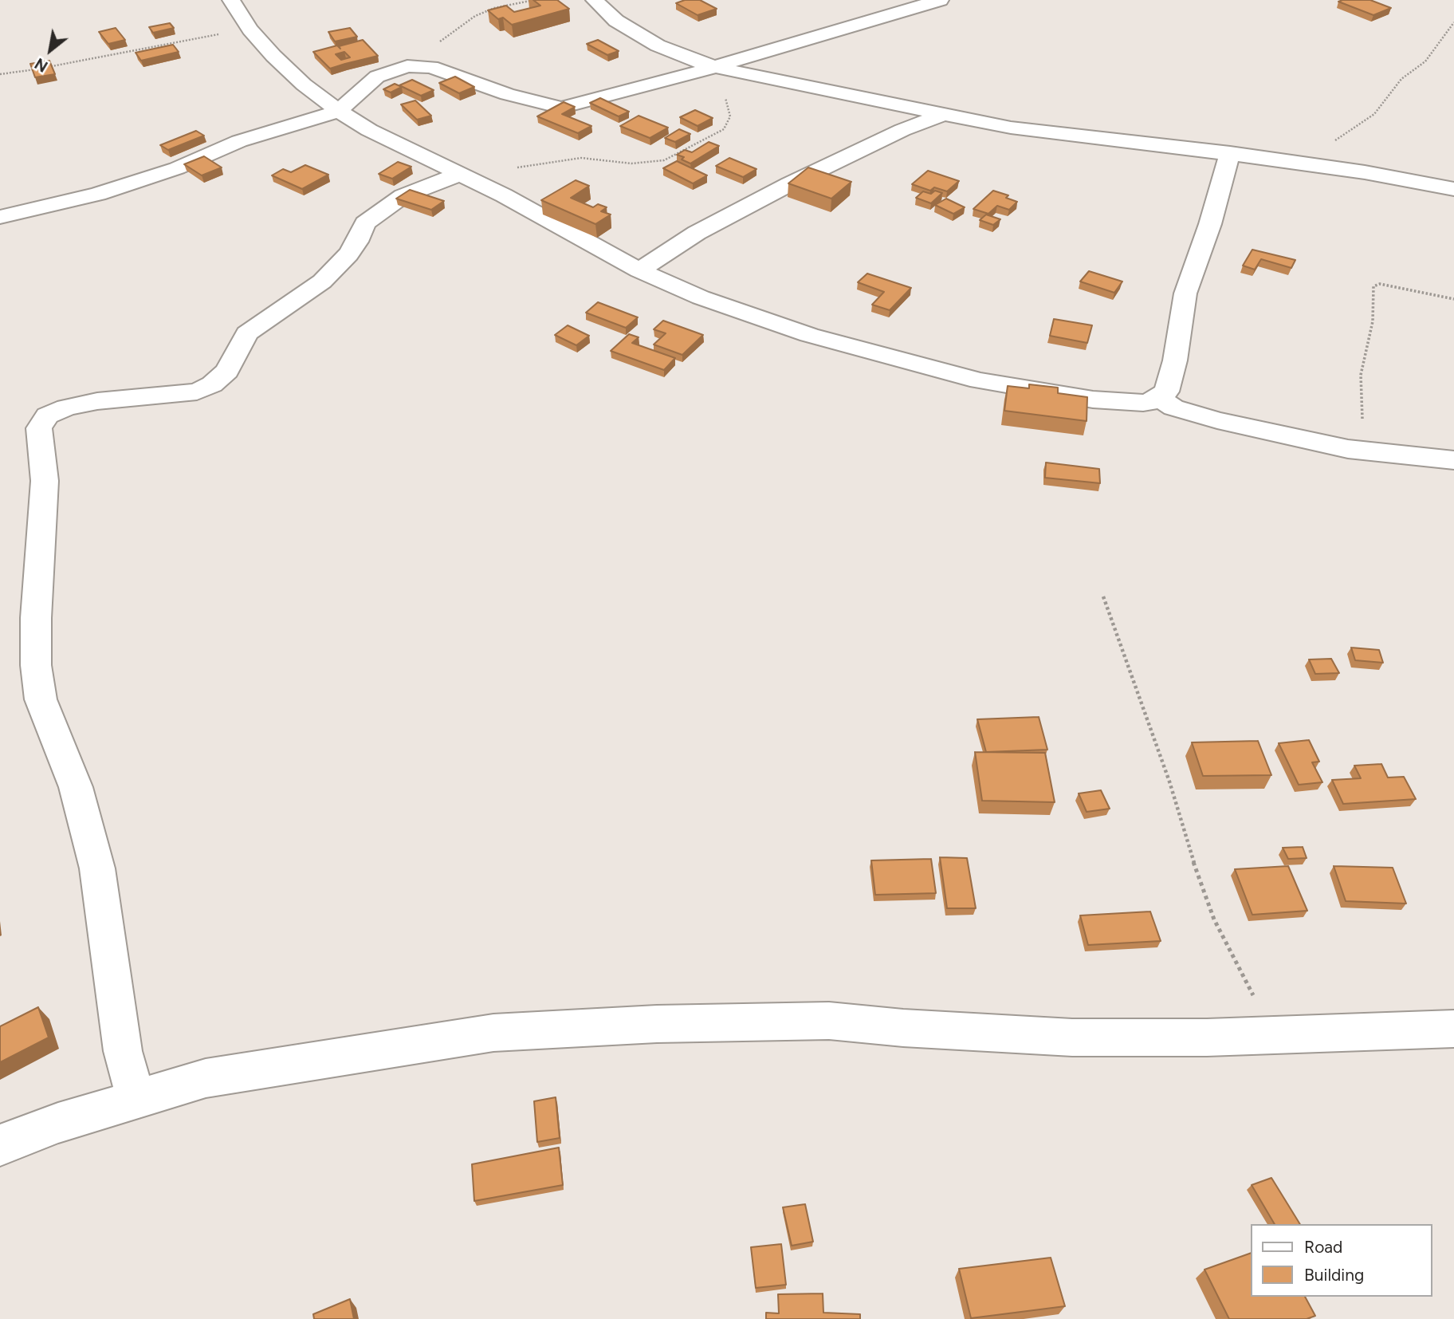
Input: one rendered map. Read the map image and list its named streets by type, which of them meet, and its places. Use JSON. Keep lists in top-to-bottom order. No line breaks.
{"legend":["Road","Building"],"north":"bottom left"}
